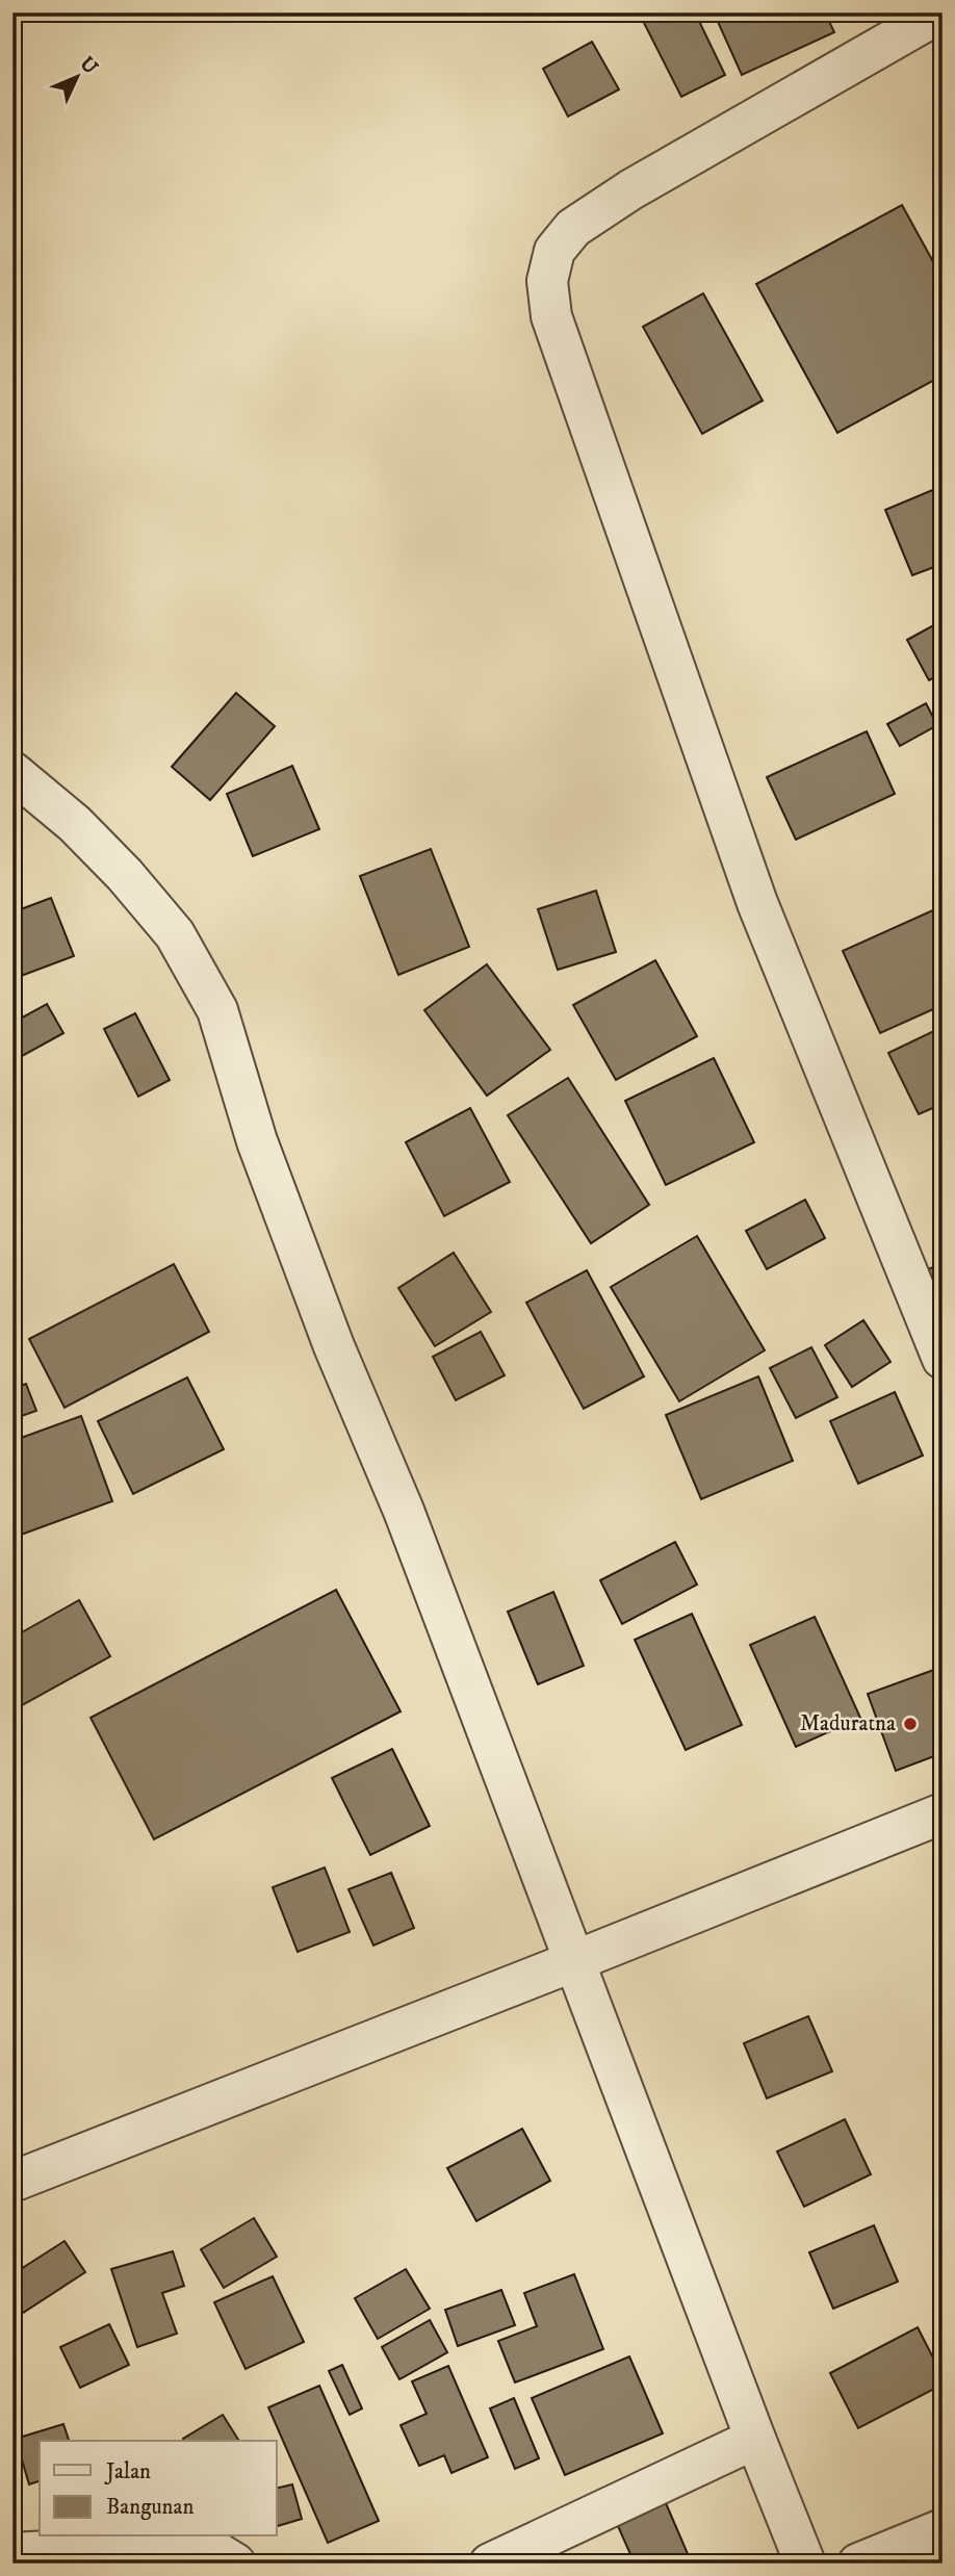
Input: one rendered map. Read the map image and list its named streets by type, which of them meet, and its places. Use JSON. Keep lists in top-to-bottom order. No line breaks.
{"places":["Maduratna"],"legend":["Jalan","Bangunan"],"north":"top right"}
